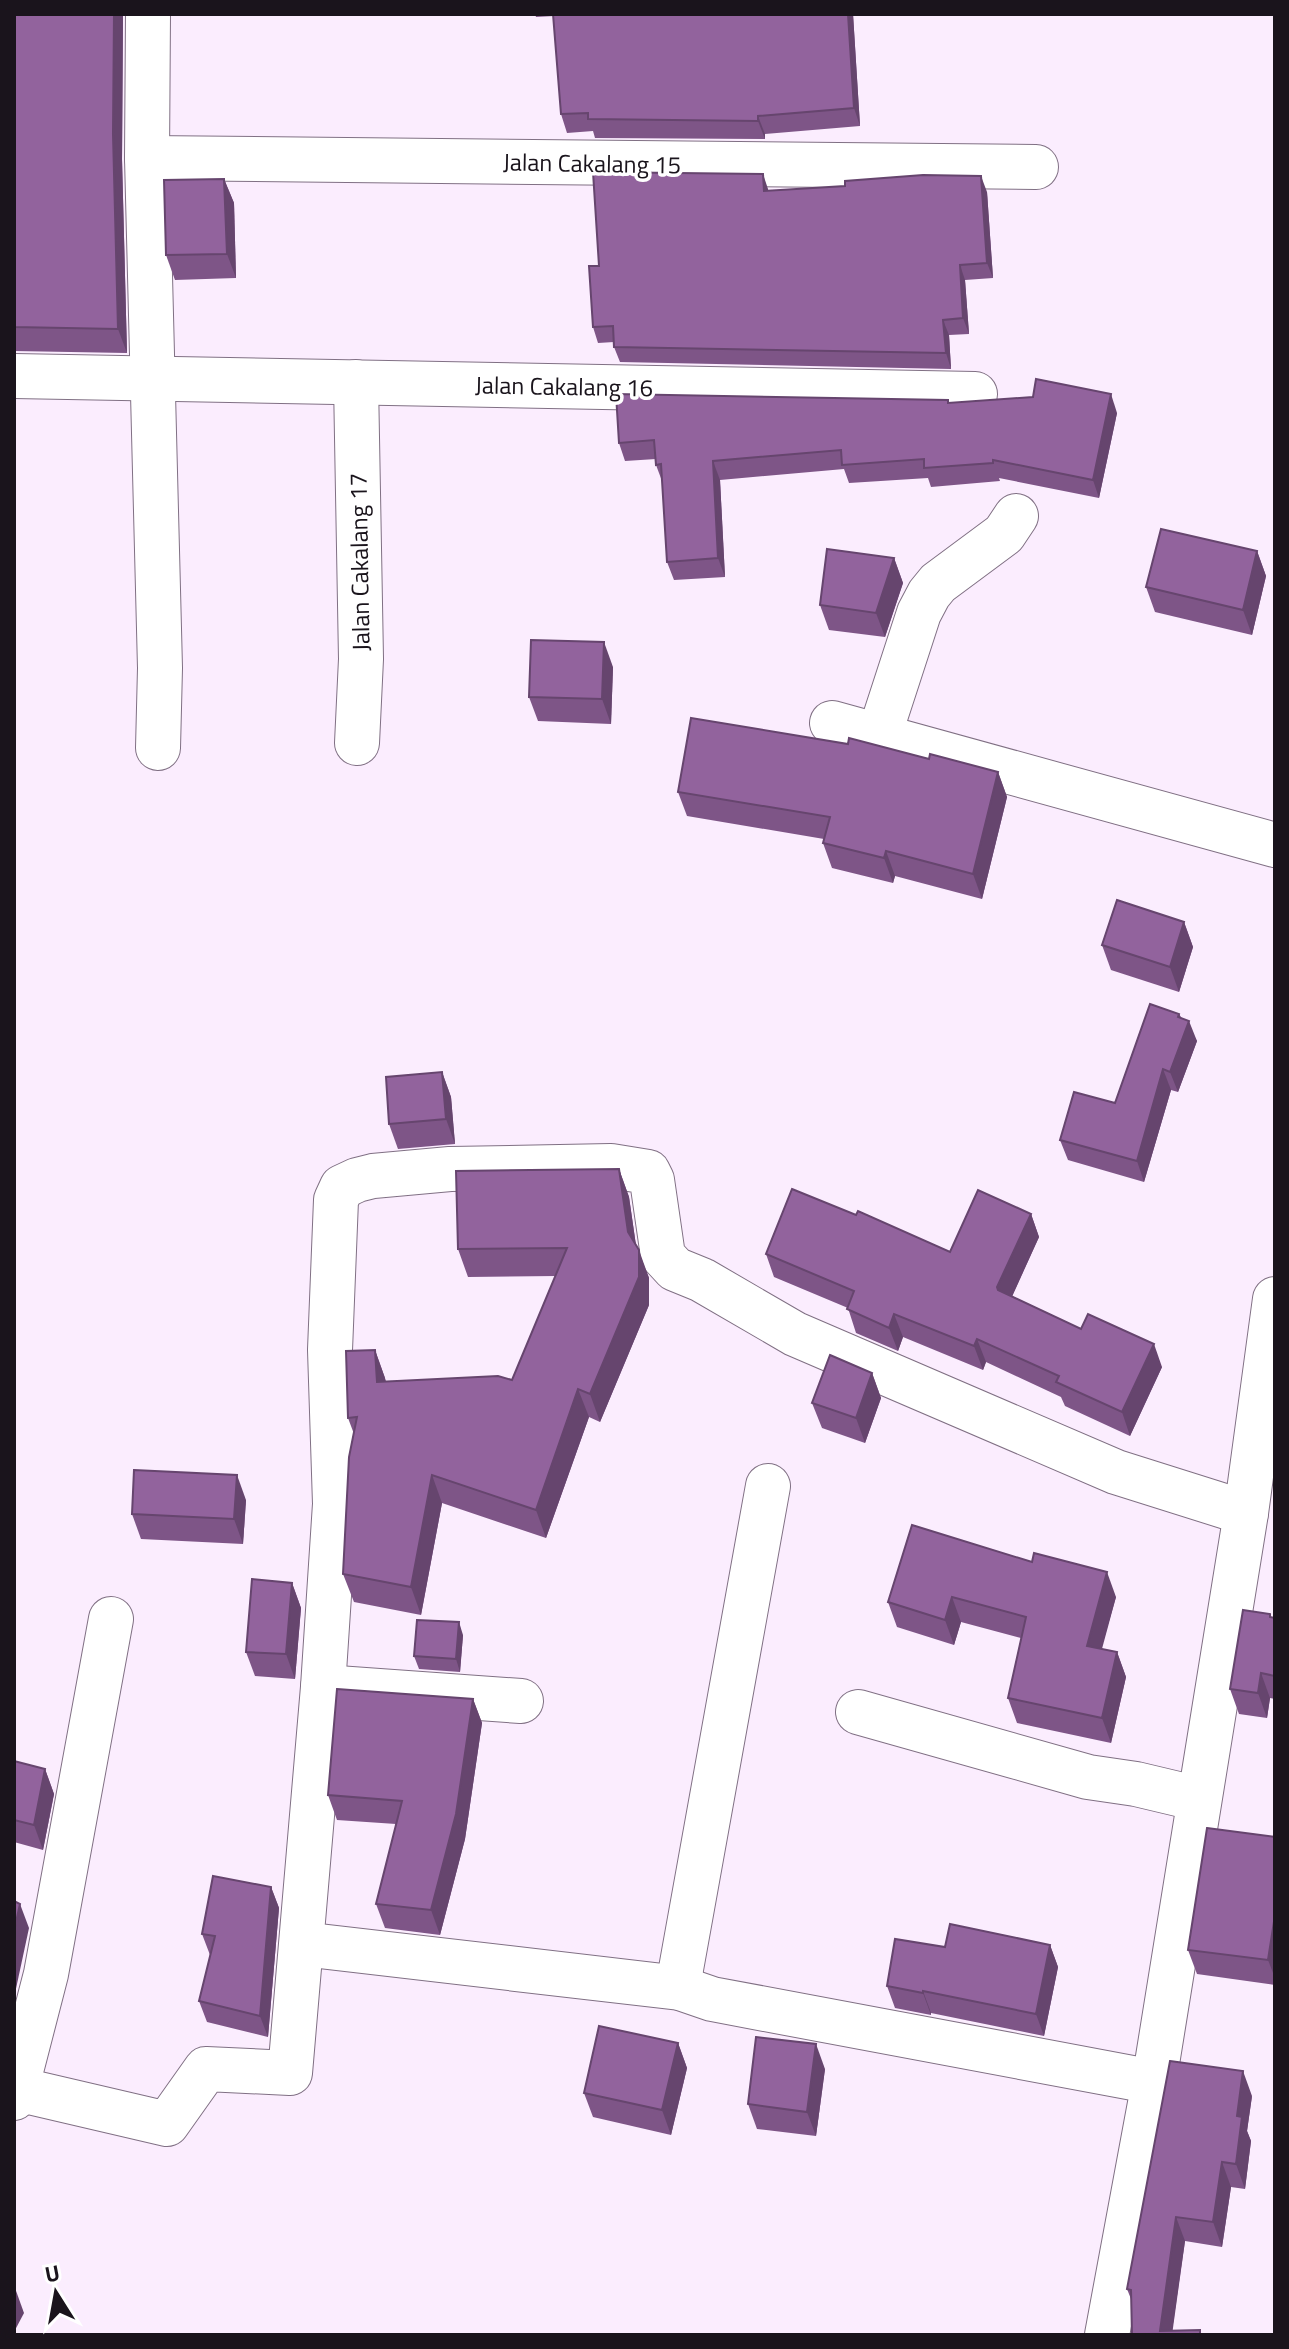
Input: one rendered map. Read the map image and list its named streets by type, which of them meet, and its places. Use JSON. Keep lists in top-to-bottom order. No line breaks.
{"streets":{"street":["Jalan Cakalang 15","Jalan Cakalang 16","Jalan Cakalang 17"]},"crossings":[["Jalan Cakalang 16","Jalan Cakalang 17"]],"north":"top"}
